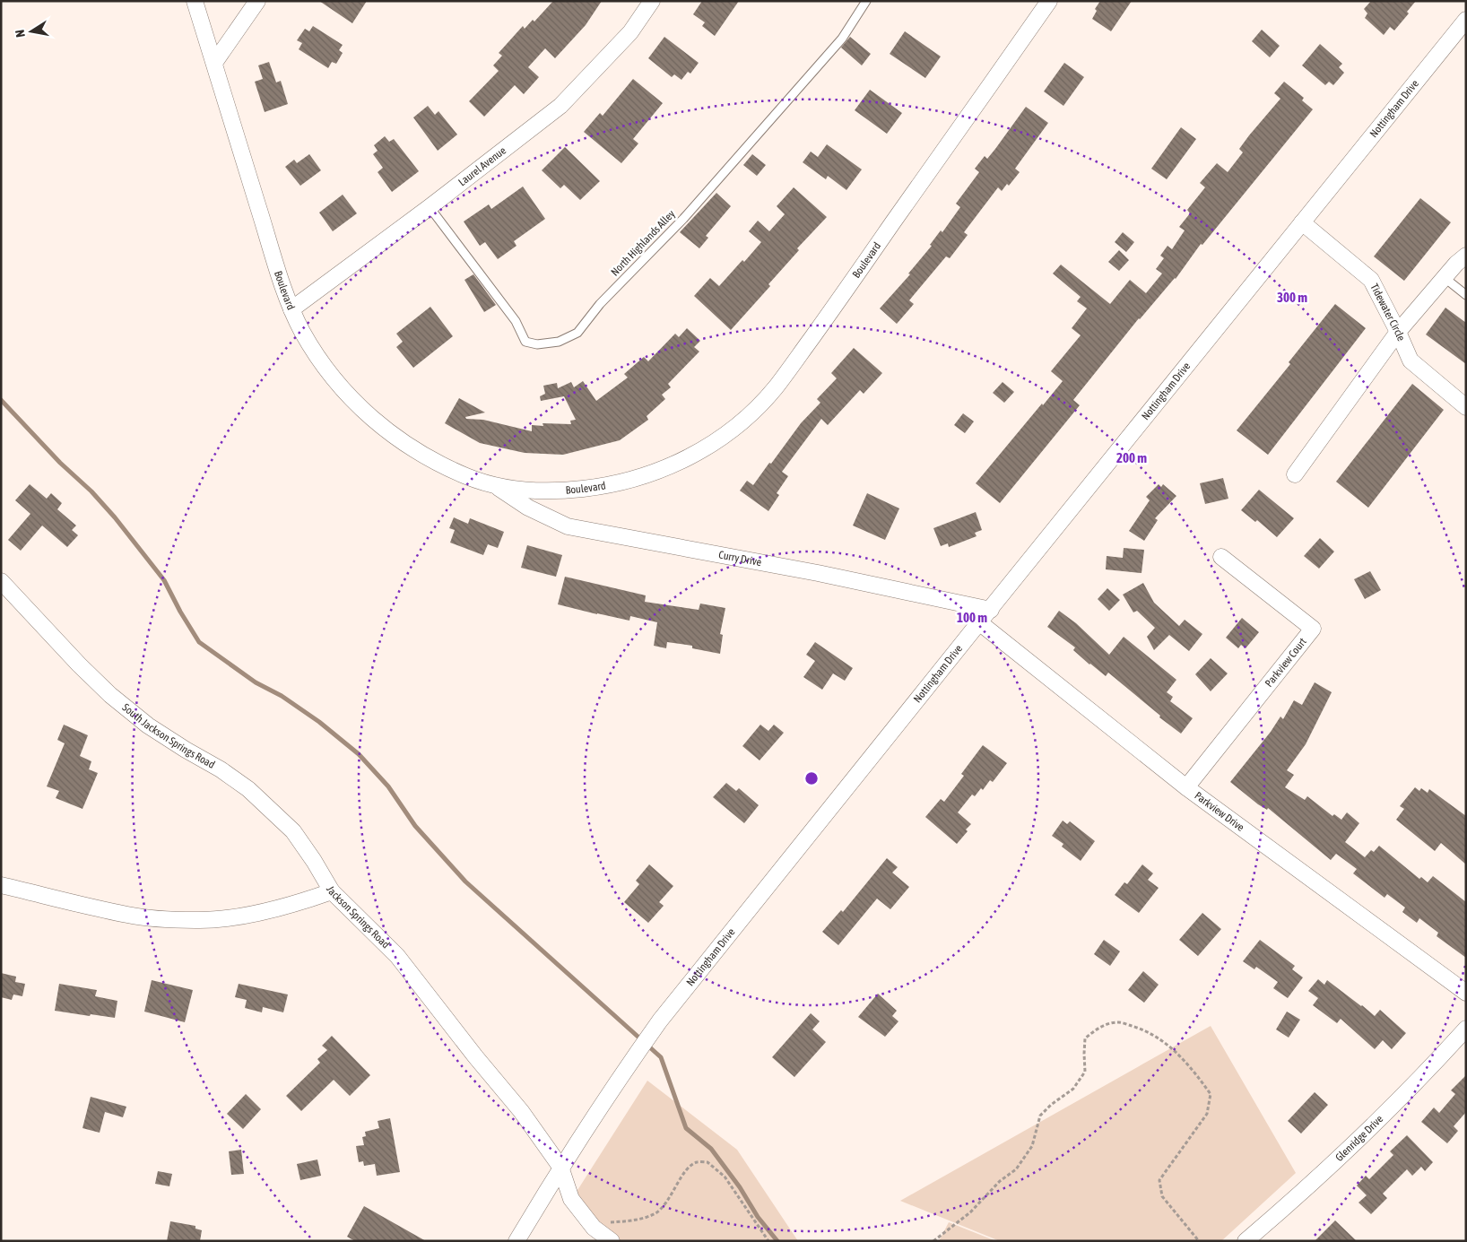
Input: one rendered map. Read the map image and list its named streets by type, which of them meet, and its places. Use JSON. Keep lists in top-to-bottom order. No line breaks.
{"streets":{"street":["Nottingham Drive","Laurel Avenue","Boulevard","Tidewater Circle","Curry Drive","Parkview Court","South Jackson Springs Road","Parkview Drive","Jackson Springs Road","Glenridge Drive"],"lane":["North Highlands Alley"]},"crossings":[["Nottingham Drive","Tidewater Circle"],["Nottingham Drive","Curry Drive"],["Nottingham Drive","Parkview Drive"],["Nottingham Drive","Jackson Springs Road"],["Laurel Avenue","North Highlands Alley"],["Laurel Avenue","Boulevard"],["Boulevard","Curry Drive"],["Parkview Court","Parkview Drive"],["South Jackson Springs Road","Jackson Springs Road"]],"north":"left","rings":["300 m","200 m","100 m"]}
